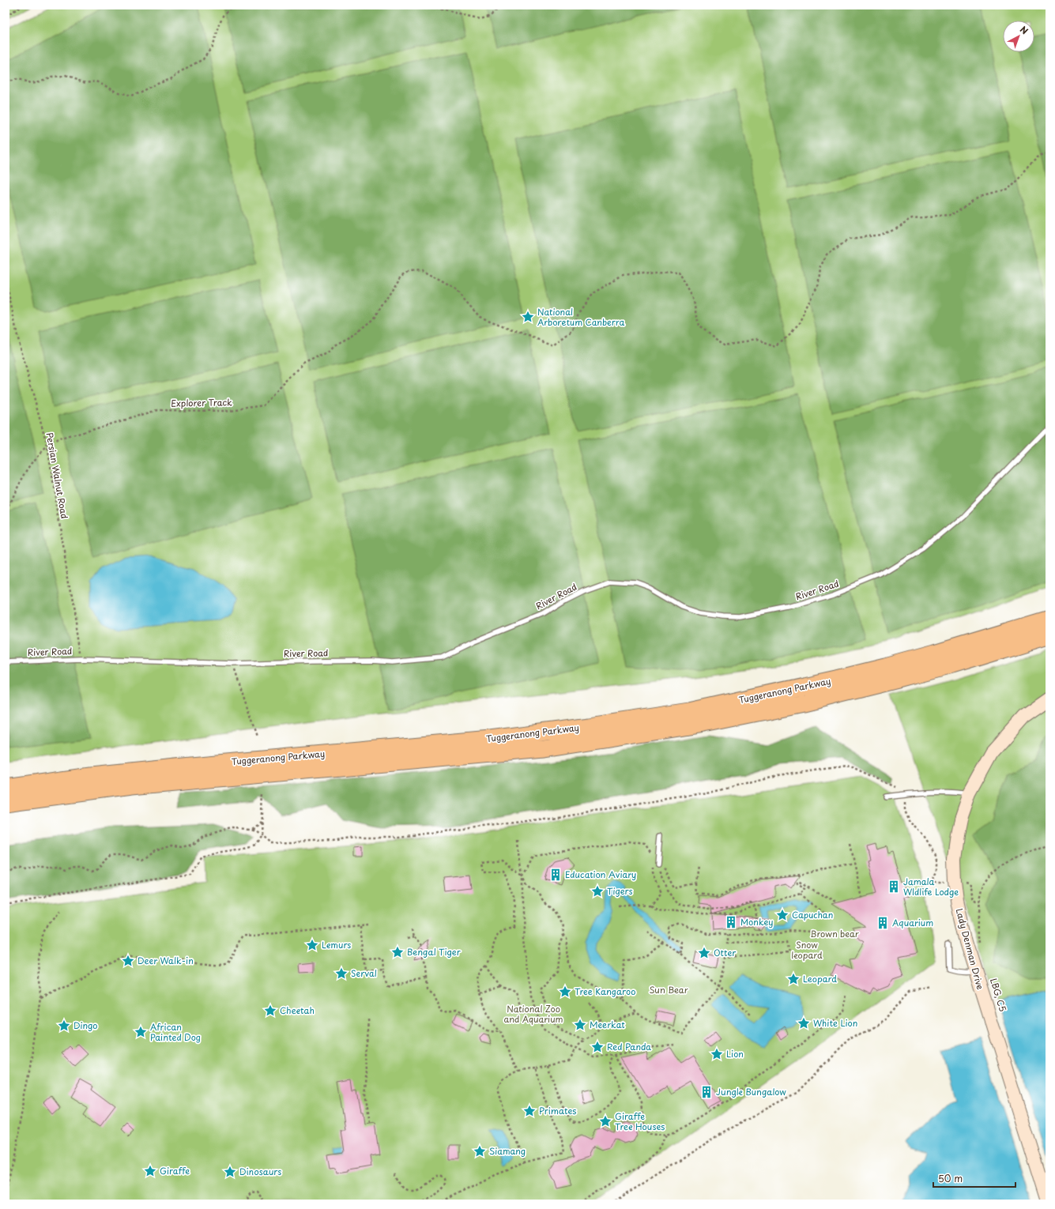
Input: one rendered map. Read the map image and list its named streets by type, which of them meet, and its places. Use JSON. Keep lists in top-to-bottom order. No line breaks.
{"streets":{"highway":["Tuggeranong Parkway"],"street":["Lady Denman Drive"],"lane":["River Road"],"path":["Explorer Track","Persian Walnut Road"]},"crossings":[["Explorer Track","Persian Walnut Road"],["Persian Walnut Road","River Road"]],"parks":["Brown bear","Snow leopard","Sun Bear","National Zoo and Aquarium"],"places":{"place":["National Arboretum Canberra","Tigers","Capuchan","Lemurs","Bengal Tiger","Otter","Deer Walk-in","Serval","Leopard","Tree Kangaroo","Cheetah","White Lion","Meerkat","Dingo","African Painted Dog","Red Panda","Lion","Primates","Giraffe Tree Houses","Siamang","Giraffe","Dinosaurs"],"building":["Education Aviary","Jamala Wldlife Lodge","Monkey","Aquarium","Jungle Bungalow"]},"scale_bar":"50 m","north":"top right"}
